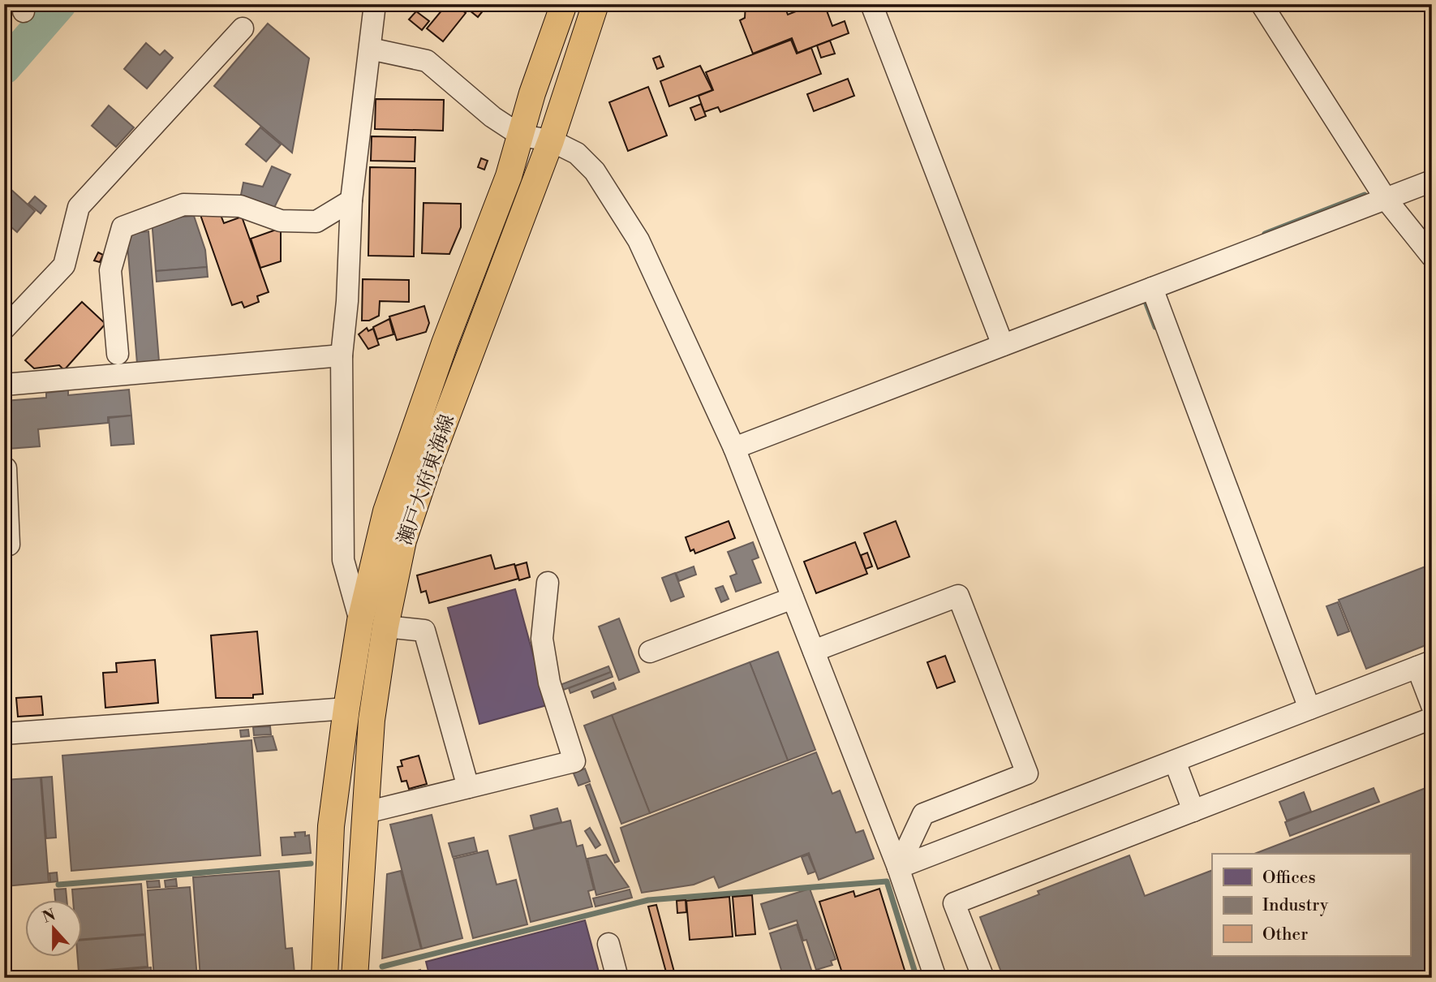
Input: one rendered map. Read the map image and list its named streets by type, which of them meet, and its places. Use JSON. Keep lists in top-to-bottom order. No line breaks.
{"streets":{"main road":["瀬戸大府東海線"]},"legend":["Offices","Industry","Other"],"north":"top"}
